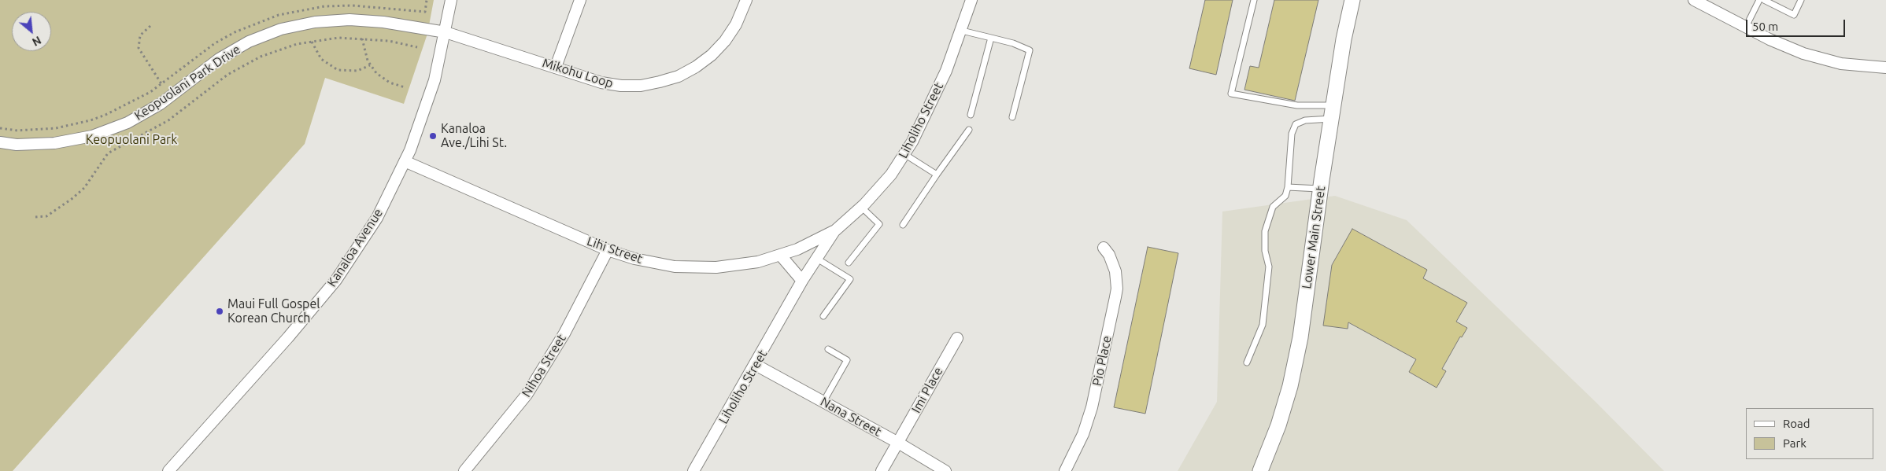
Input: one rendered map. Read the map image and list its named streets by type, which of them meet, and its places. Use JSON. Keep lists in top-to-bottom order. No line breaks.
{"streets":{"street":["Mikohu Loop","Keopuolani Park Drive","Liholiho Street","Lower Main Street","Kanaloa Avenue","Lihi Street","Pio Place","Nihoa Street","Imi Place","Nana Street"]},"crossings":[["Mikohu Loop","Keopuolani Park Drive"],["Mikohu Loop","Kanaloa Avenue"],["Keopuolani Park Drive","Kanaloa Avenue"],["Liholiho Street","Lihi Street"],["Liholiho Street","Nana Street"],["Kanaloa Avenue","Lihi Street"],["Lihi Street","Nihoa Street"],["Imi Place","Nana Street"]],"parks":["Keopuolani Park"],"places":["Kanaloa Ave./Lihi St.","Maui Full Gospel Korean Church"],"legend":["Road","Park"],"scale_bar":"50 m","north":"bottom right"}
